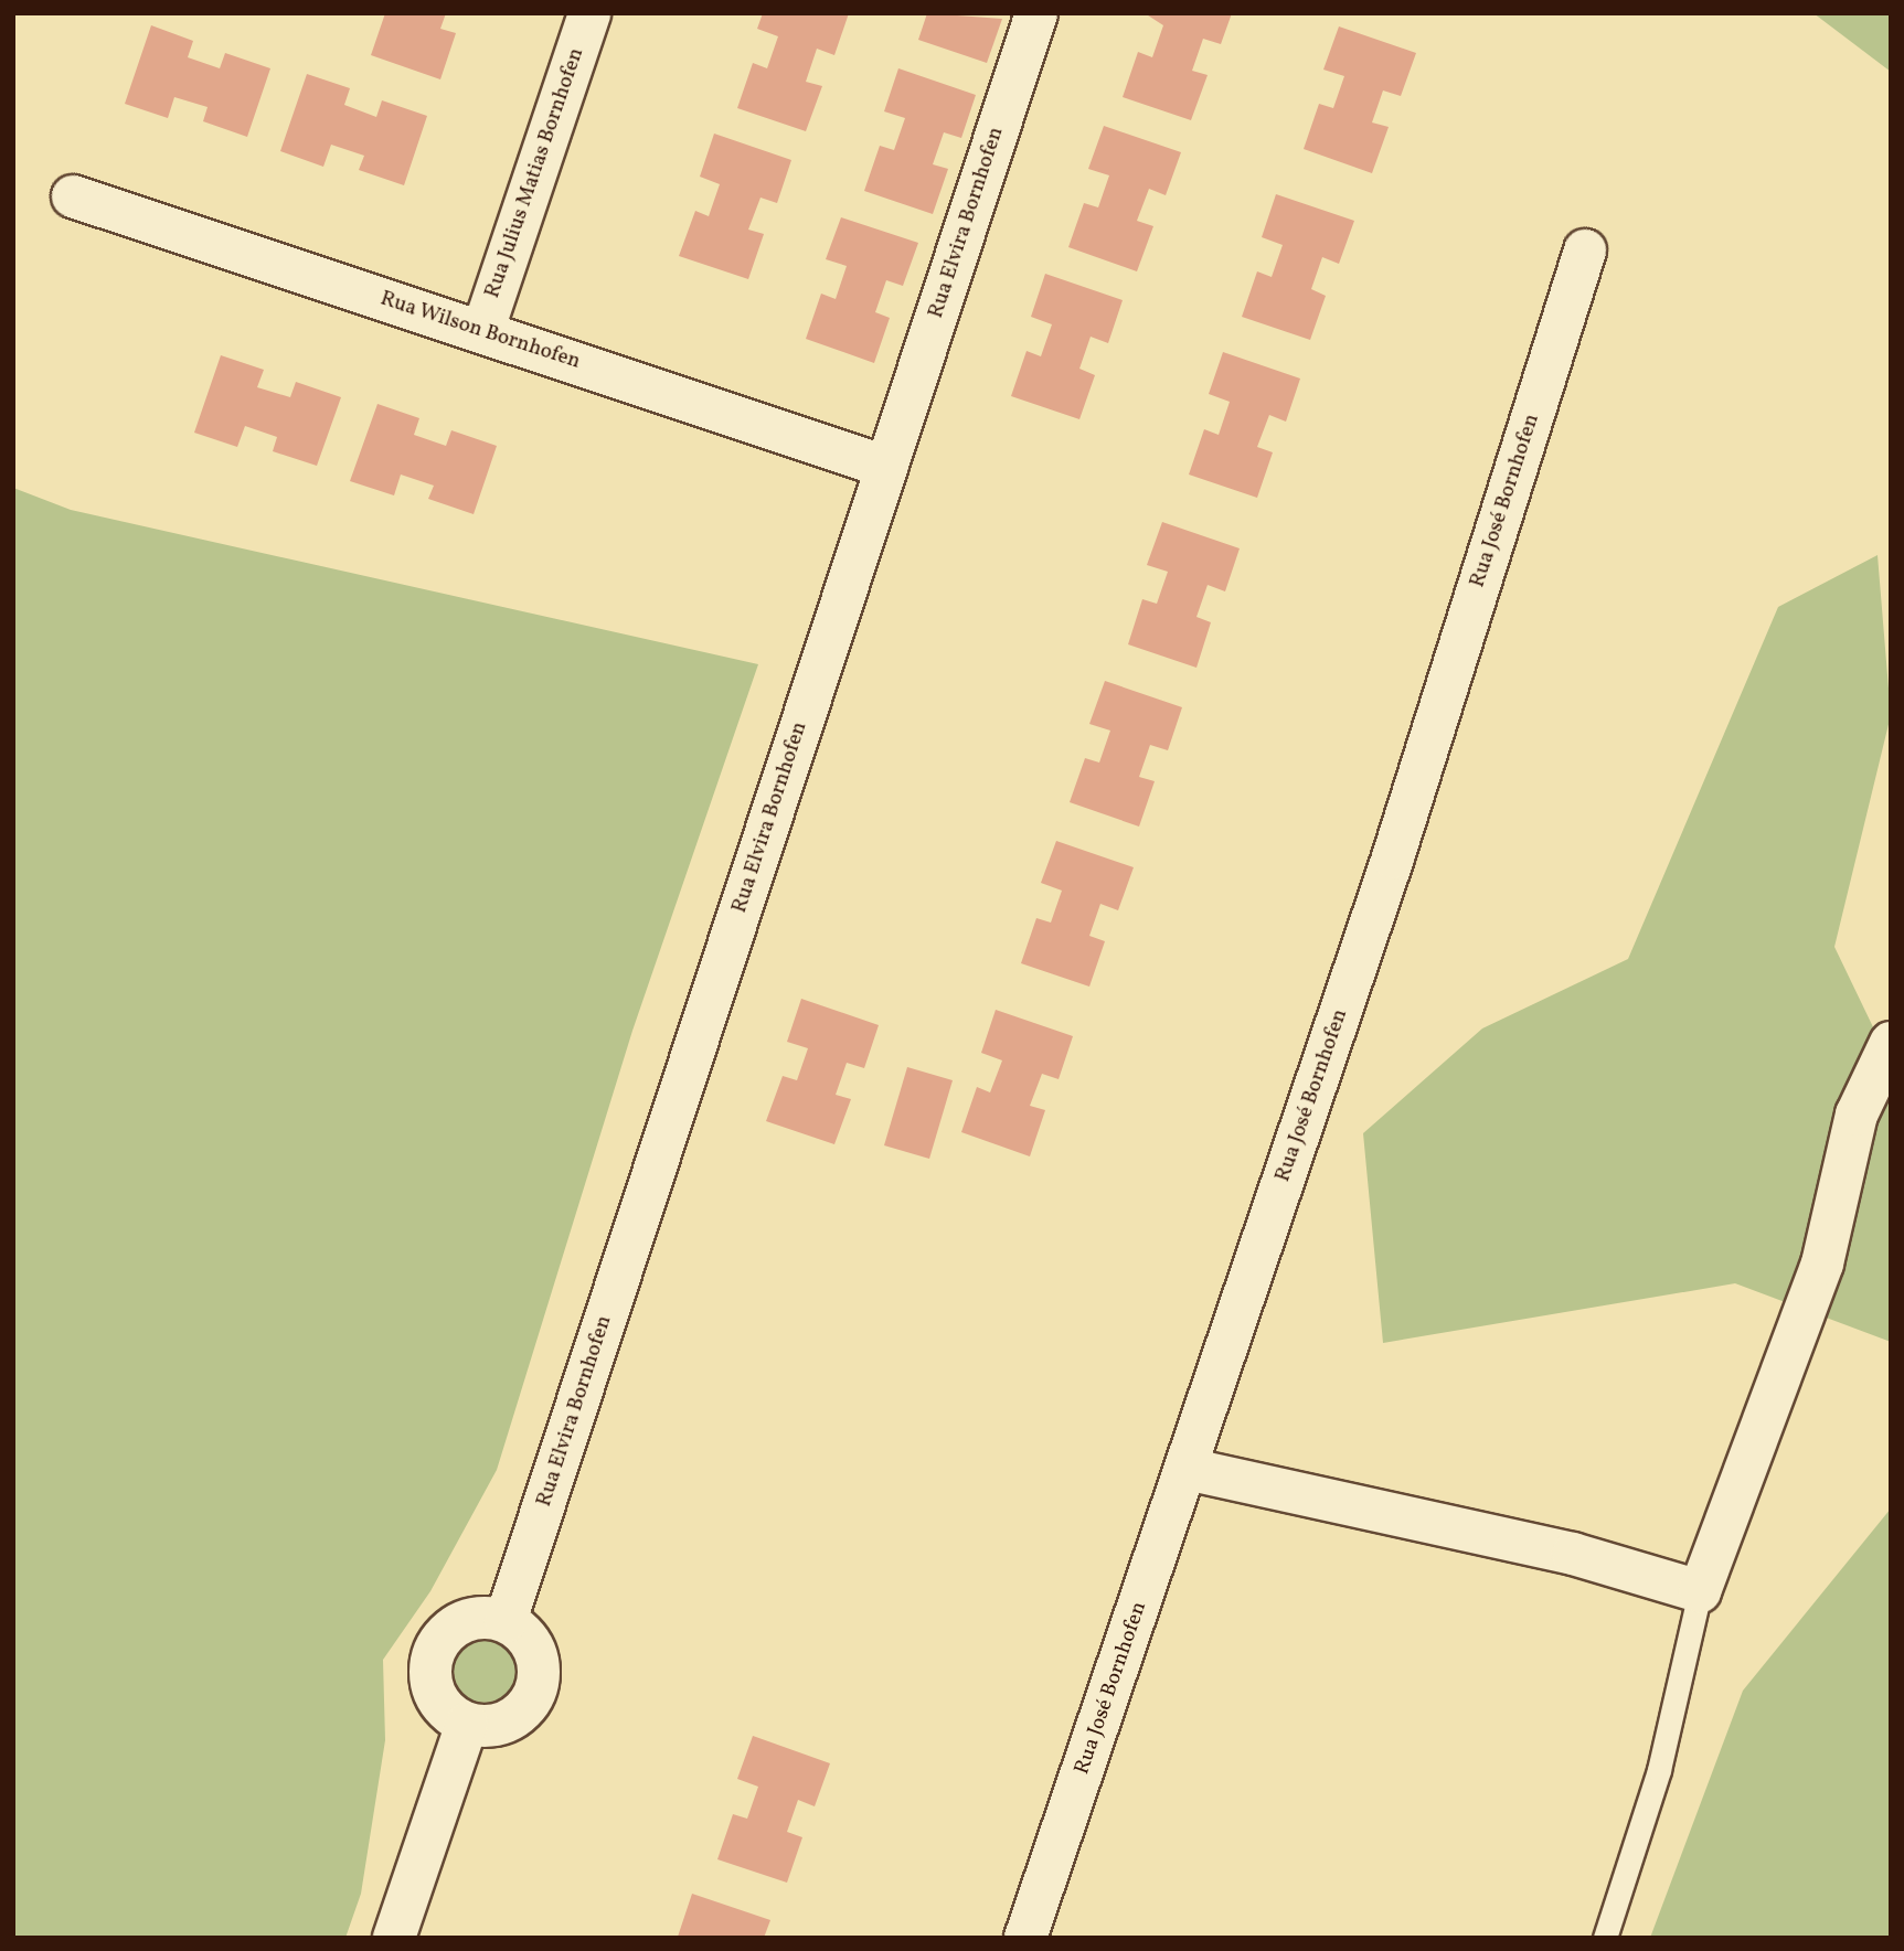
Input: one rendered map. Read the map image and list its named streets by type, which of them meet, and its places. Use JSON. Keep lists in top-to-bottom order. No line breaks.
{"streets":{"street":["Rua Julius Matias Bornhofen","Rua Elvira Bornhofen","Rua Wilson Bornhofen","Rua José Bornhofen"]},"crossings":[["Rua Julius Matias Bornhofen","Rua Wilson Bornhofen"],["Rua Elvira Bornhofen","Rua Wilson Bornhofen"]]}
